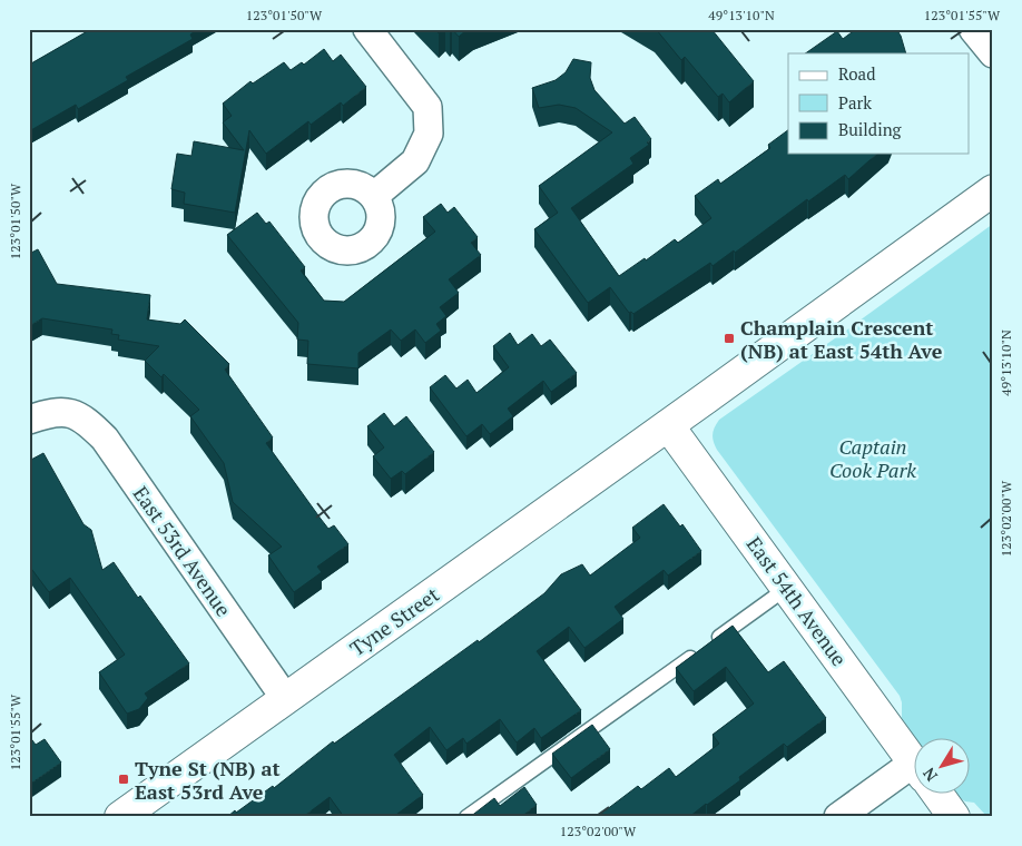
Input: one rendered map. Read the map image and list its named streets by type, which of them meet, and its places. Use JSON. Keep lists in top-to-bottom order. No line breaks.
{"streets":{"street":["East 53rd Avenue","East 54th Avenue","Tyne Street"]},"crossings":[["East 53rd Avenue","Tyne Street"],["East 54th Avenue","Tyne Street"]],"parks":["Captain Cook Park"],"places":{"transit":["Champlain Crescent (NB) at East 54th Ave","Tyne St (NB) at East 53rd Ave"]},"legend":["Road","Park","Building"],"north":"bottom left","coordinates":["123°01'50\"W","49°13'10\"N","123°01'55\"W","123°02'00\"W"]}
